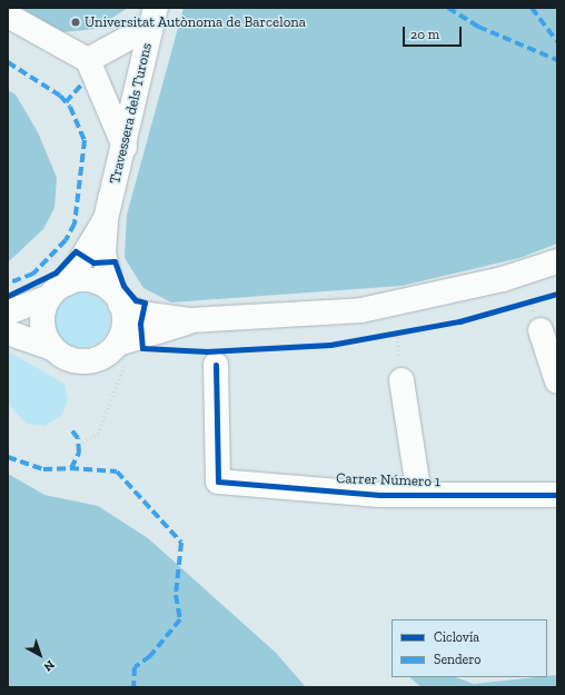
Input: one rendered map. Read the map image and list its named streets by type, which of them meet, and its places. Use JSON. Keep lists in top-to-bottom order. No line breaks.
{"streets":{"street":["Travessera dels Turons","Carrer Número 1"]},"places":["Universitat Autònoma de Barcelona"],"legend":["Ciclovía","Sendero"],"scale_bar":"20 m","north":"bottom right"}
